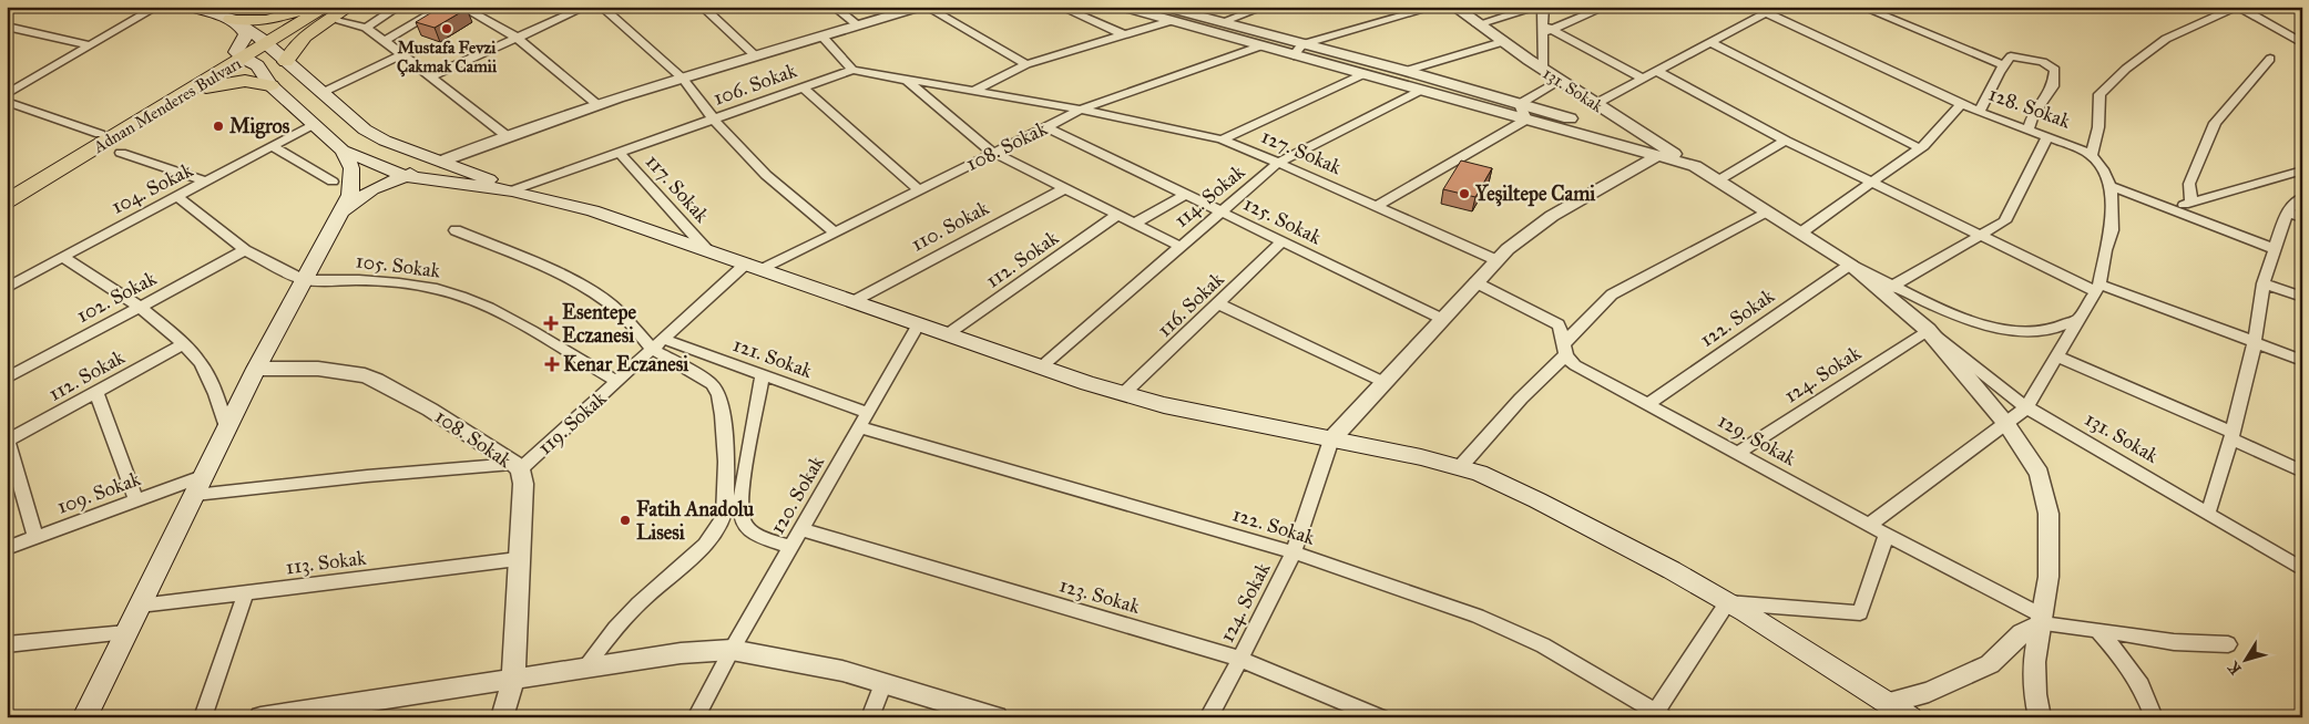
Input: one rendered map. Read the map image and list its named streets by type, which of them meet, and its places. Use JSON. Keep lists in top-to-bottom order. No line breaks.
{"streets":{"main road":["Adnan Menderes Bulvarı"],"street":["106. Sokak","131. Sokak","128. Sokak","108. Sokak","127. Sokak","104. Sokak","117. Sokak","114. Sokak","125. Sokak","110. Sokak","112. Sokak","105. Sokak","102. Sokak","116. Sokak","122. Sokak","121. Sokak","124. Sokak","119. Sokak","129. Sokak","109. Sokak","120. Sokak","113. Sokak","123. Sokak"]},"crossings":[["106. Sokak","108. Sokak"],["106. Sokak","127. Sokak"],["106. Sokak","117. Sokak"],["131. Sokak","122. Sokak"],["131. Sokak","124. Sokak"],["131. Sokak","129. Sokak"],["108. Sokak","127. Sokak"],["108. Sokak","125. Sokak"],["108. Sokak","119. Sokak"],["108. Sokak","113. Sokak"],["127. Sokak","114. Sokak"],["104. Sokak","105. Sokak"],["114. Sokak","125. Sokak"],["125. Sokak","116. Sokak"],["105. Sokak","102. Sokak"],["105. Sokak","119. Sokak"],["122. Sokak","124. Sokak"],["122. Sokak","129. Sokak"],["122. Sokak","120. Sokak"],["121. Sokak","119. Sokak"],["121. Sokak","120. Sokak"],["124. Sokak","129. Sokak"],["124. Sokak","123. Sokak"],["120. Sokak","123. Sokak"]],"places":{"other":["Mustafa Fevzi Çakmak Camii","Migros","Yeşiltepe Cami","Fatih Anadolu Lisesi"],"health":["Esentepe Eczanesi","Kenar Eczanesi"]},"north":"bottom left"}
